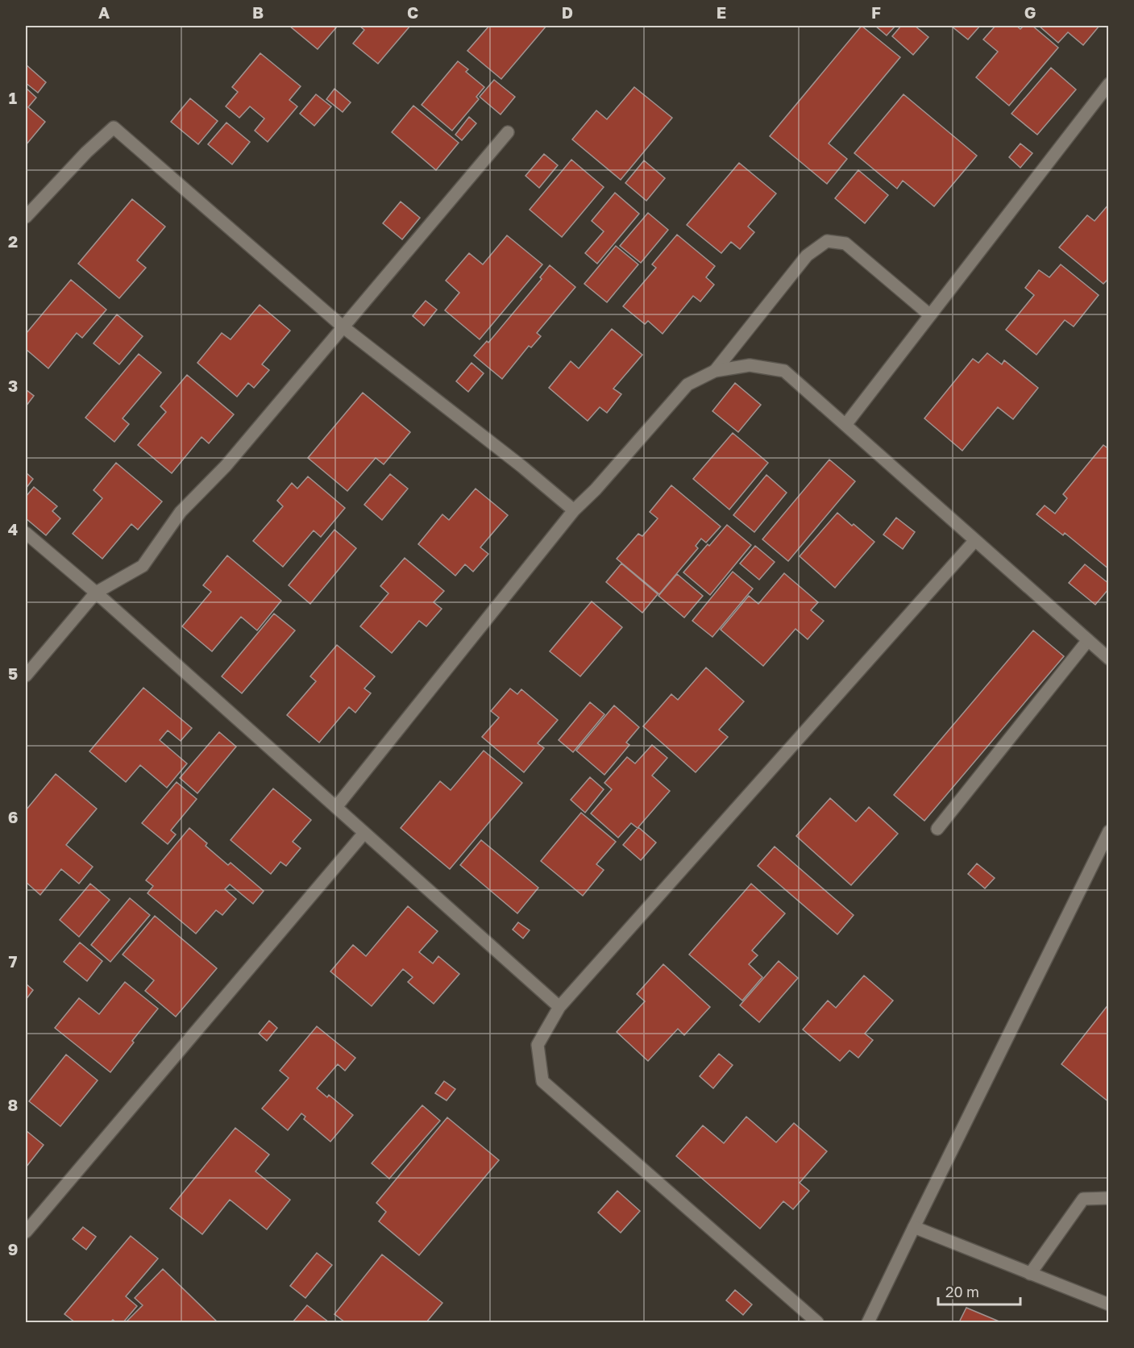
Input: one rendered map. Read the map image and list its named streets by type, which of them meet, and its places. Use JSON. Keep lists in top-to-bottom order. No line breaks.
{"scale_bar":"20 m","grid":{"columns":["A","B","C","D","E","F","G"],"rows":["1","2","3","4","5","6","7","8","9"]}}
